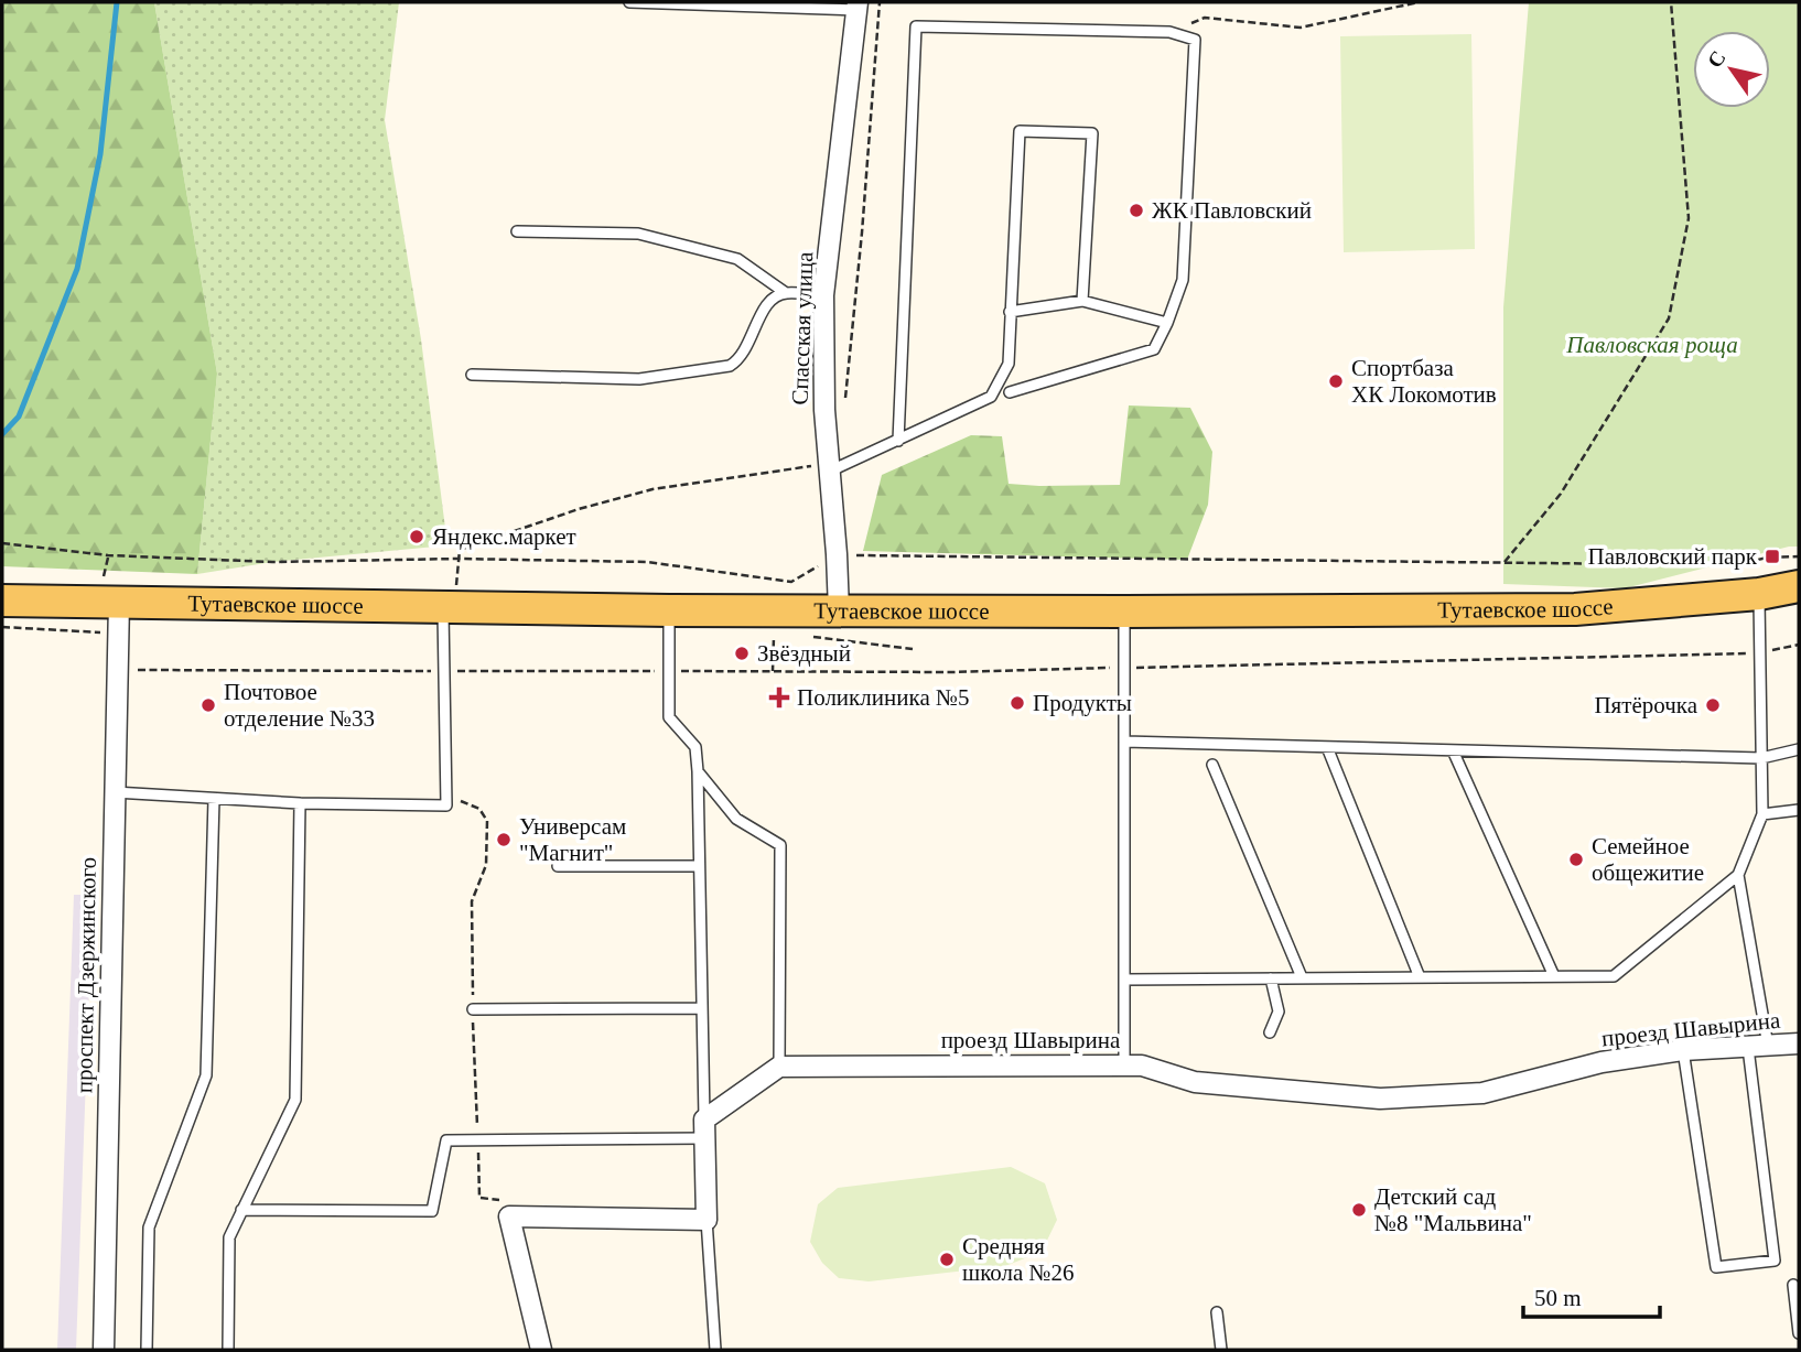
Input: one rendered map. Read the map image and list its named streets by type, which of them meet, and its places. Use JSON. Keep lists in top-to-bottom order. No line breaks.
{"streets":{"main road":["Тутаевское шоссе"],"street":["Спасская улица","проспект Дзержинского","проезд Шавырина"]},"crossings":[["Спасская улица","Тутаевское шоссе"],["Тутаевское шоссе","проспект Дзержинского"]],"parks":["Павловская роща"],"places":{"other":["ЖК Павловский","Спортбаза ХК Локомотив","Яндекс.маркет","Звёздный","Продукты","Почтовое отделение №33","Пятёрочка","Универсам \"Магнит\"","Семейное общежитие","Детский сад №8 \"Мальвина\"","Средняя школа №26"],"transit":["Павловский парк"],"health":["Поликлиника №5"]},"scale_bar":"50 m","north":"top left"}
